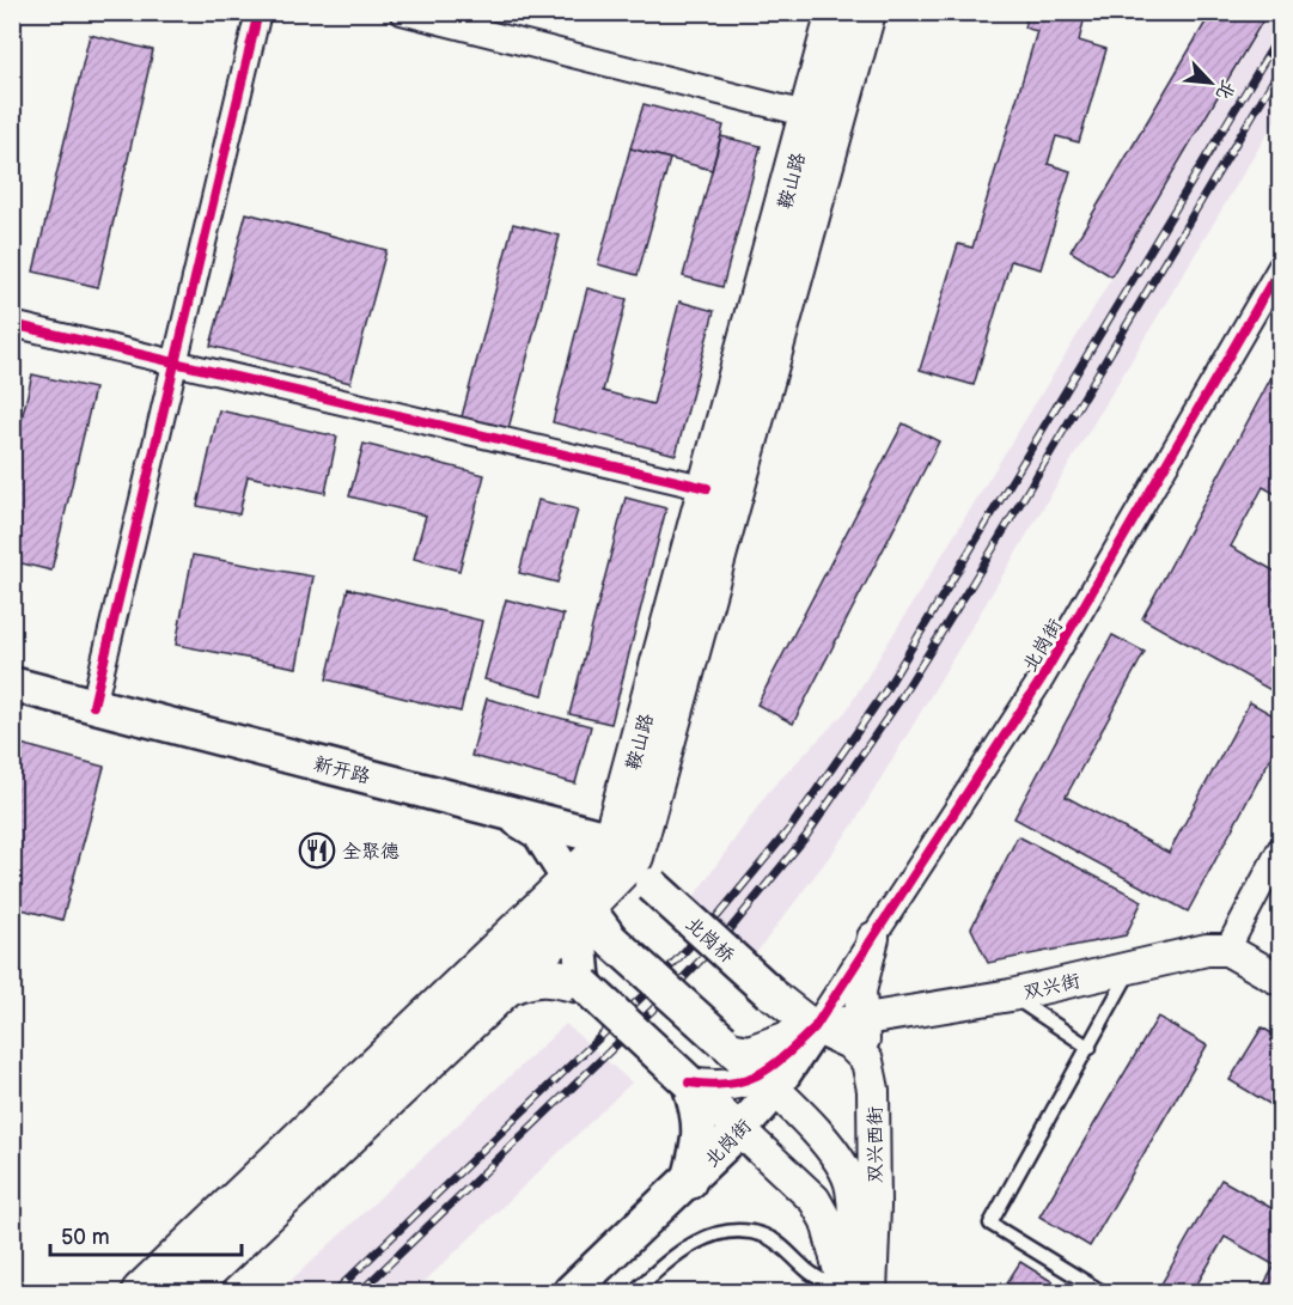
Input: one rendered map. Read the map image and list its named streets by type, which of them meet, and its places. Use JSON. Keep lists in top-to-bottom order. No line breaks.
{"streets":{"main road":["鞍山路","北岗街","新开路","北岗桥"],"street":["双兴街","双兴西街"]},"crossings":[["鞍山路","新开路"],["鞍山路","北岗桥"],["北岗街","双兴街"],["北岗街","双兴西街"],["新开路","北岗桥"],["双兴街","双兴西街"]],"places":{"restaurant":["全聚德"]},"scale_bar":"50 m","north":"bottom right"}
